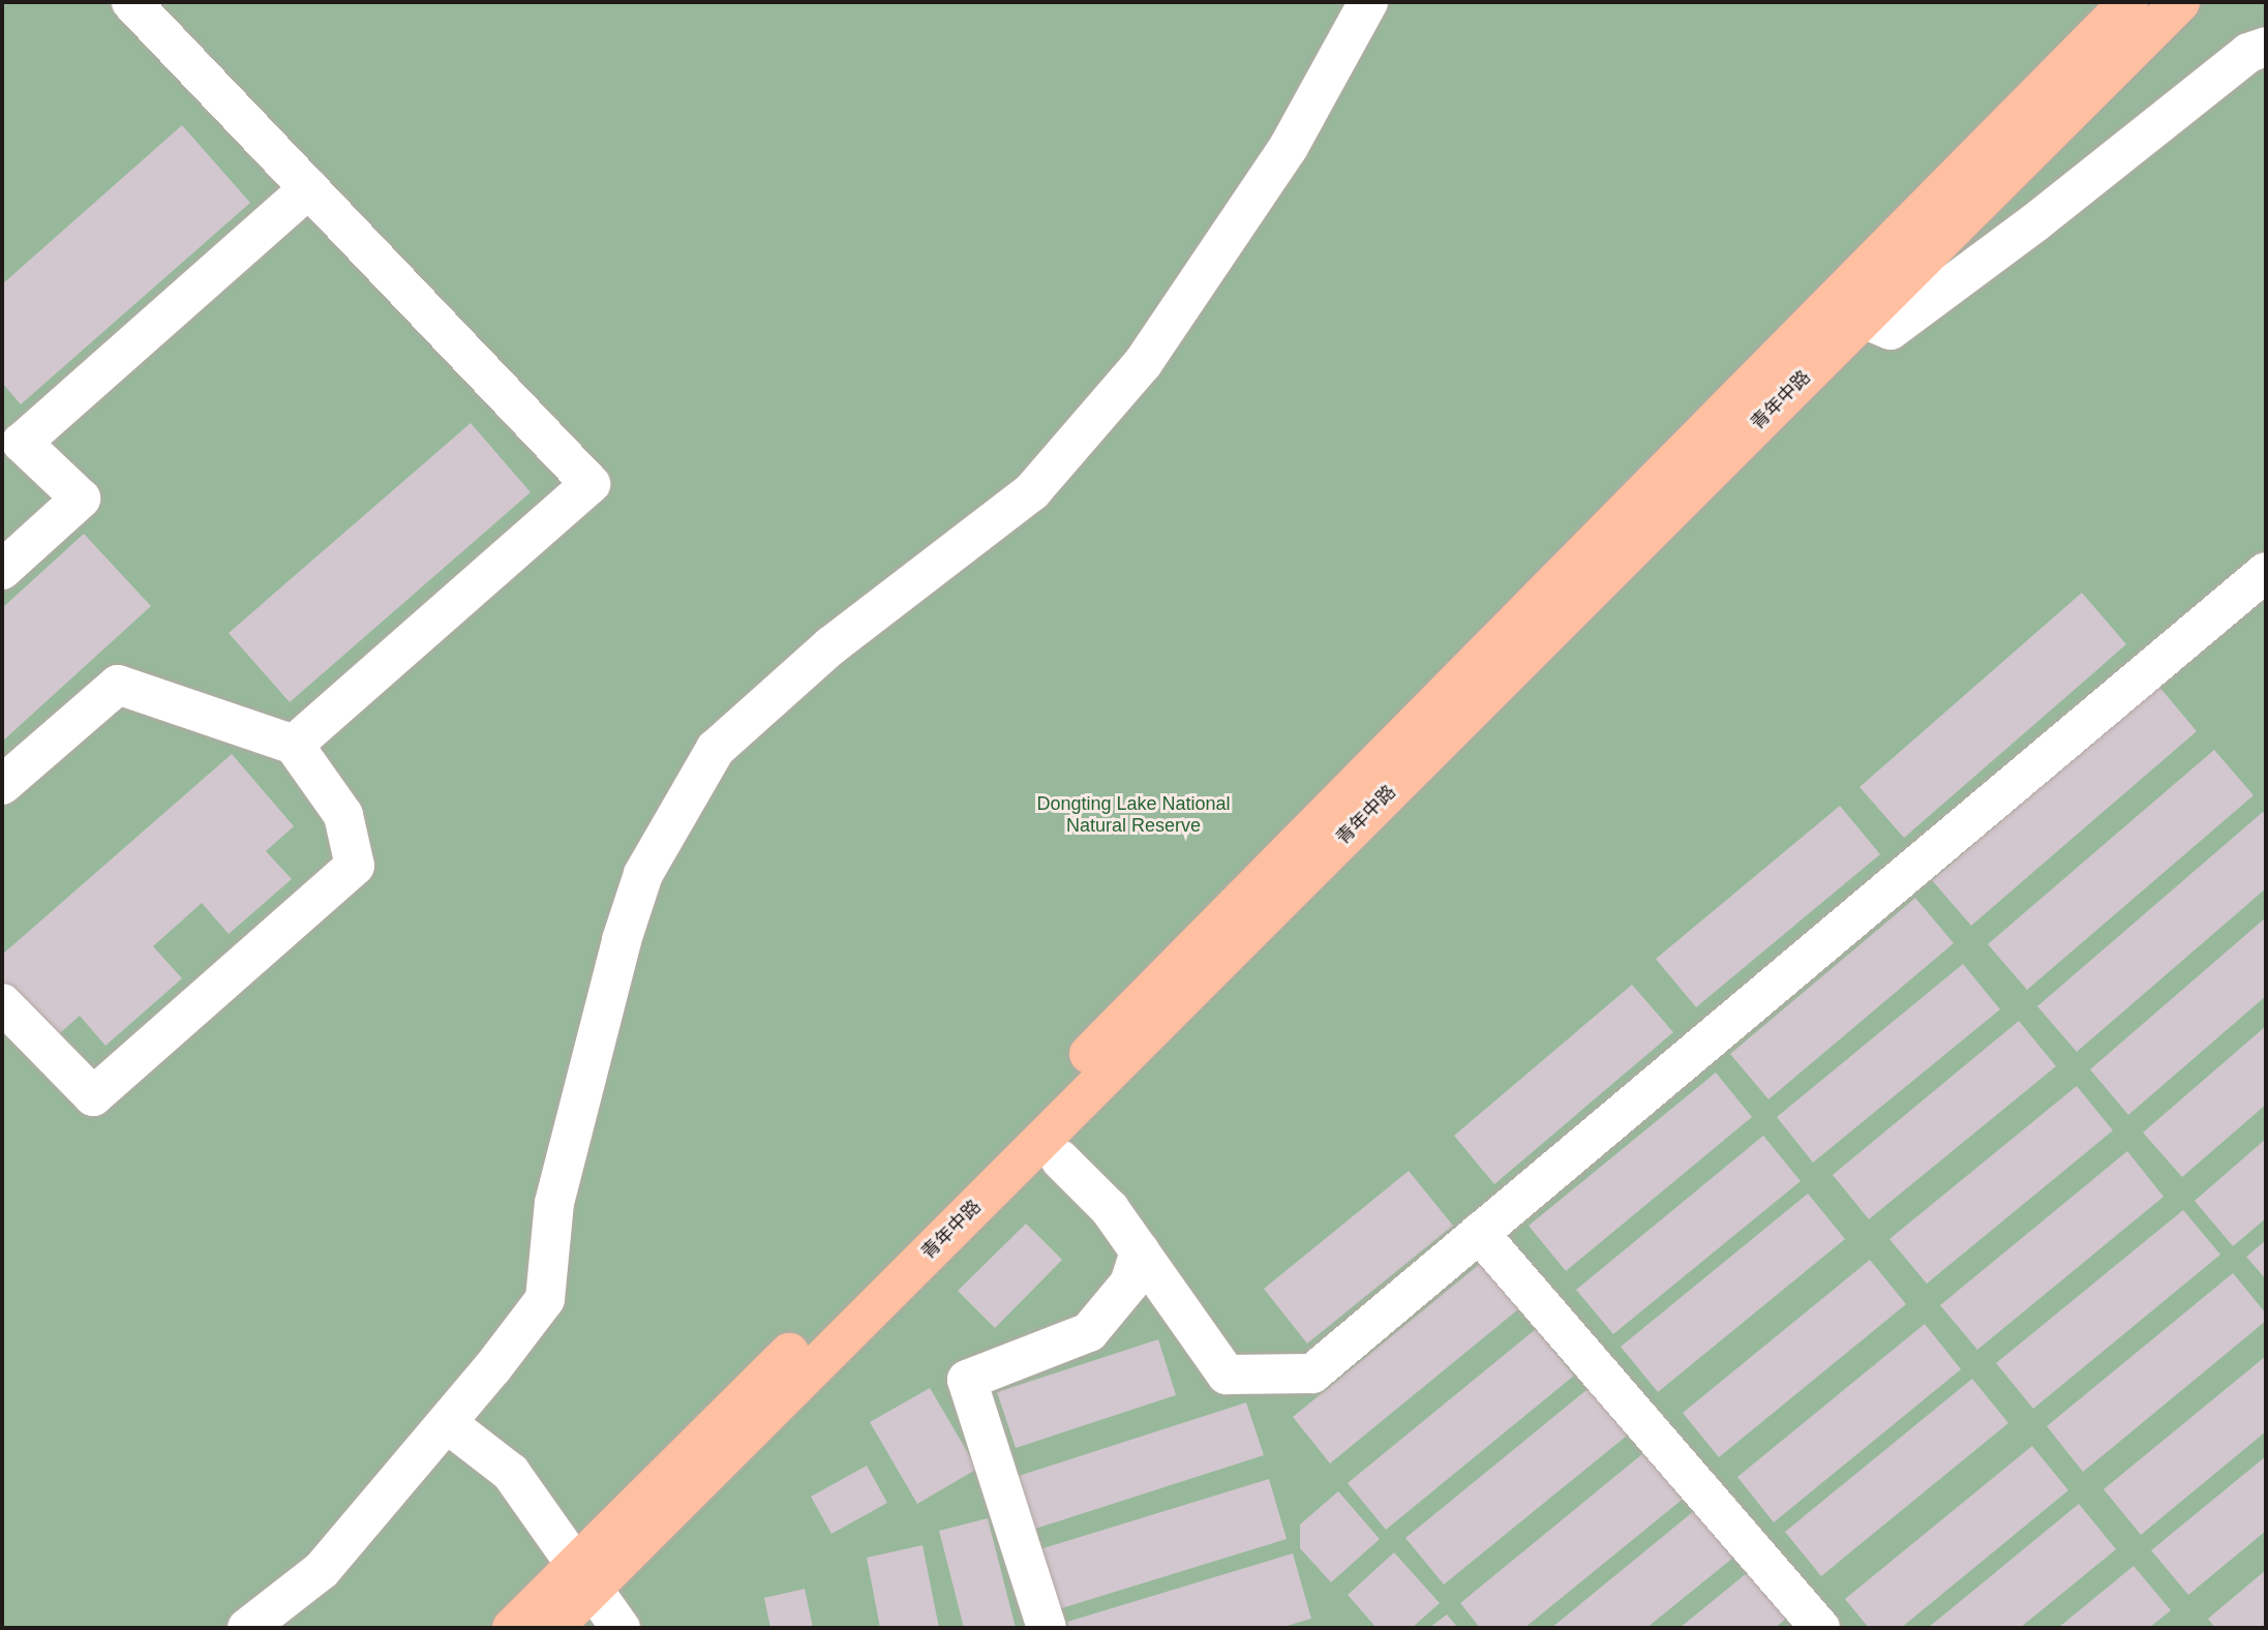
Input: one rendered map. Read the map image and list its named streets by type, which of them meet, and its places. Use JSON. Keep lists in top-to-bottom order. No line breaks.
{"streets":{"main road":["青年中路"]},"parks":["Dongting Lake National Natural Reserve"]}
